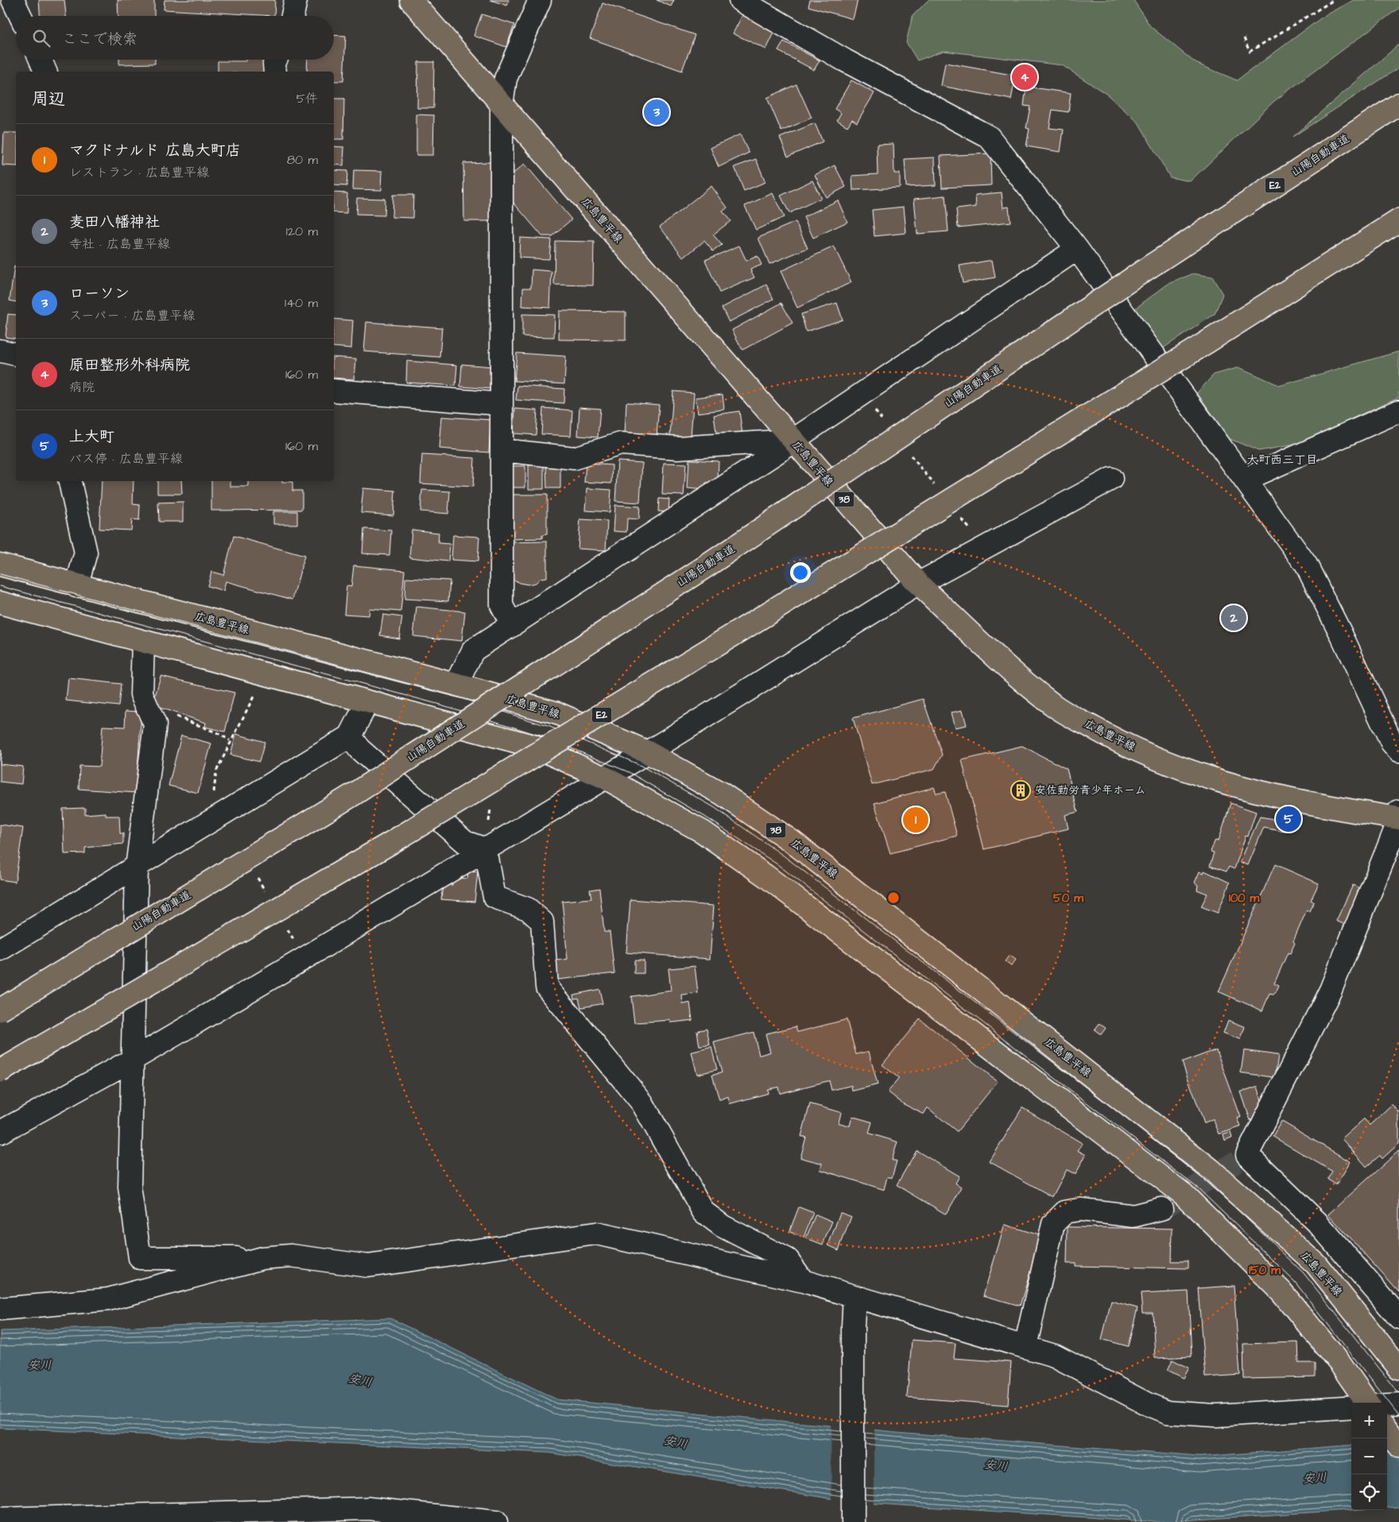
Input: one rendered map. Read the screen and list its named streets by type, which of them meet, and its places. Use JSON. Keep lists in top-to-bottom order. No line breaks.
{"streets":{"main road":["山陽自動車道","E2","広島豊平線","38"]},"districts":["大町西三丁目"],"water":["安川"],"places":{"building":["安佐勤労青少年ホーム"]},"page":{"search":"ここで検索","pins":["4","3","2","5","1"],"heading":["周辺","5件"],"list":[{"mark":"1","name":"マクドナルド 広島大町店","note":"レストラン · 広島豊平線","value":"80 m"},{"mark":"2","name":"麦田八幡神社","note":"寺社 · 広島豊平線","value":"120 m"},{"mark":"3","name":"ローソン","note":"スーパー · 広島豊平線","value":"140 m"},{"mark":"4","name":"原田整形外科病院","note":"病院","value":"160 m"},{"mark":"5","name":"上大町","note":"バス停 · 広島豊平線","value":"160 m"}],"map_buttons":["+","−"]},"rings":["50 m","100 m","150 m"]}
